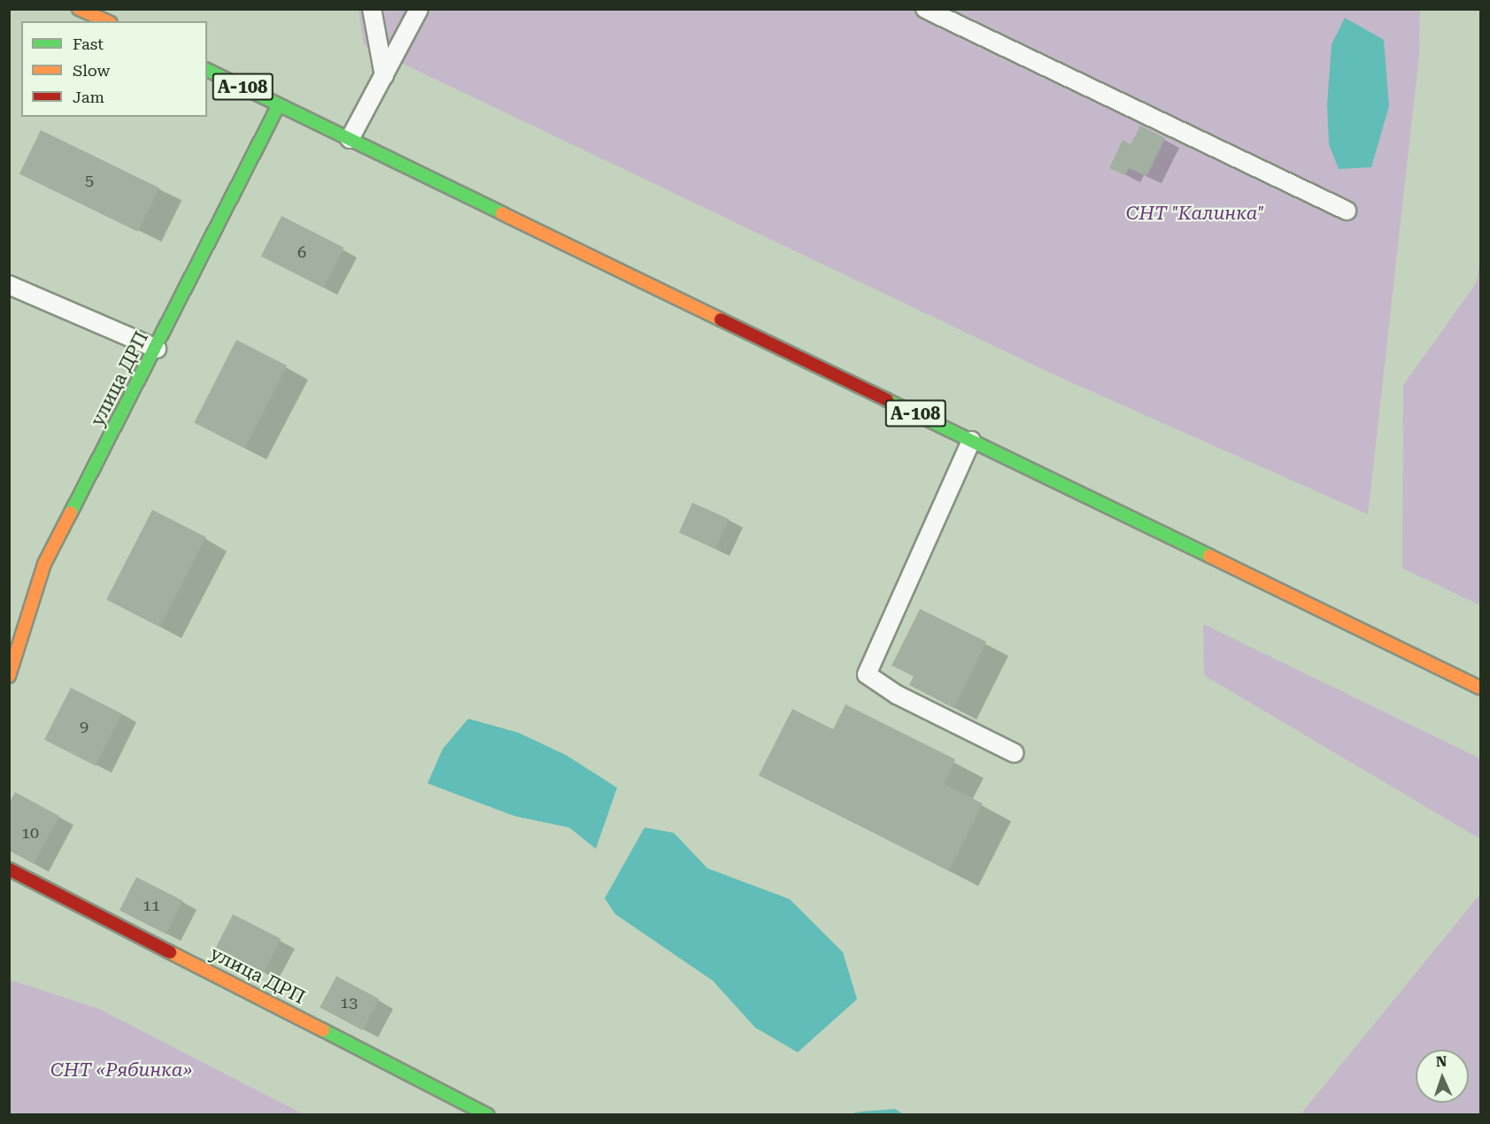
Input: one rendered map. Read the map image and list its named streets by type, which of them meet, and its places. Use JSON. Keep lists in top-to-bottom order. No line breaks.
{"streets":{"main road":["А-108","улица ДРП"]},"crossings":[["А-108","улица ДРП"]],"parks":["СНТ \"Калинка\"","СНТ «Рябинка»"],"house_numbers":["5","6","9","10","11","13"],"legend":["Fast","Slow","Jam"],"north":"top"}
